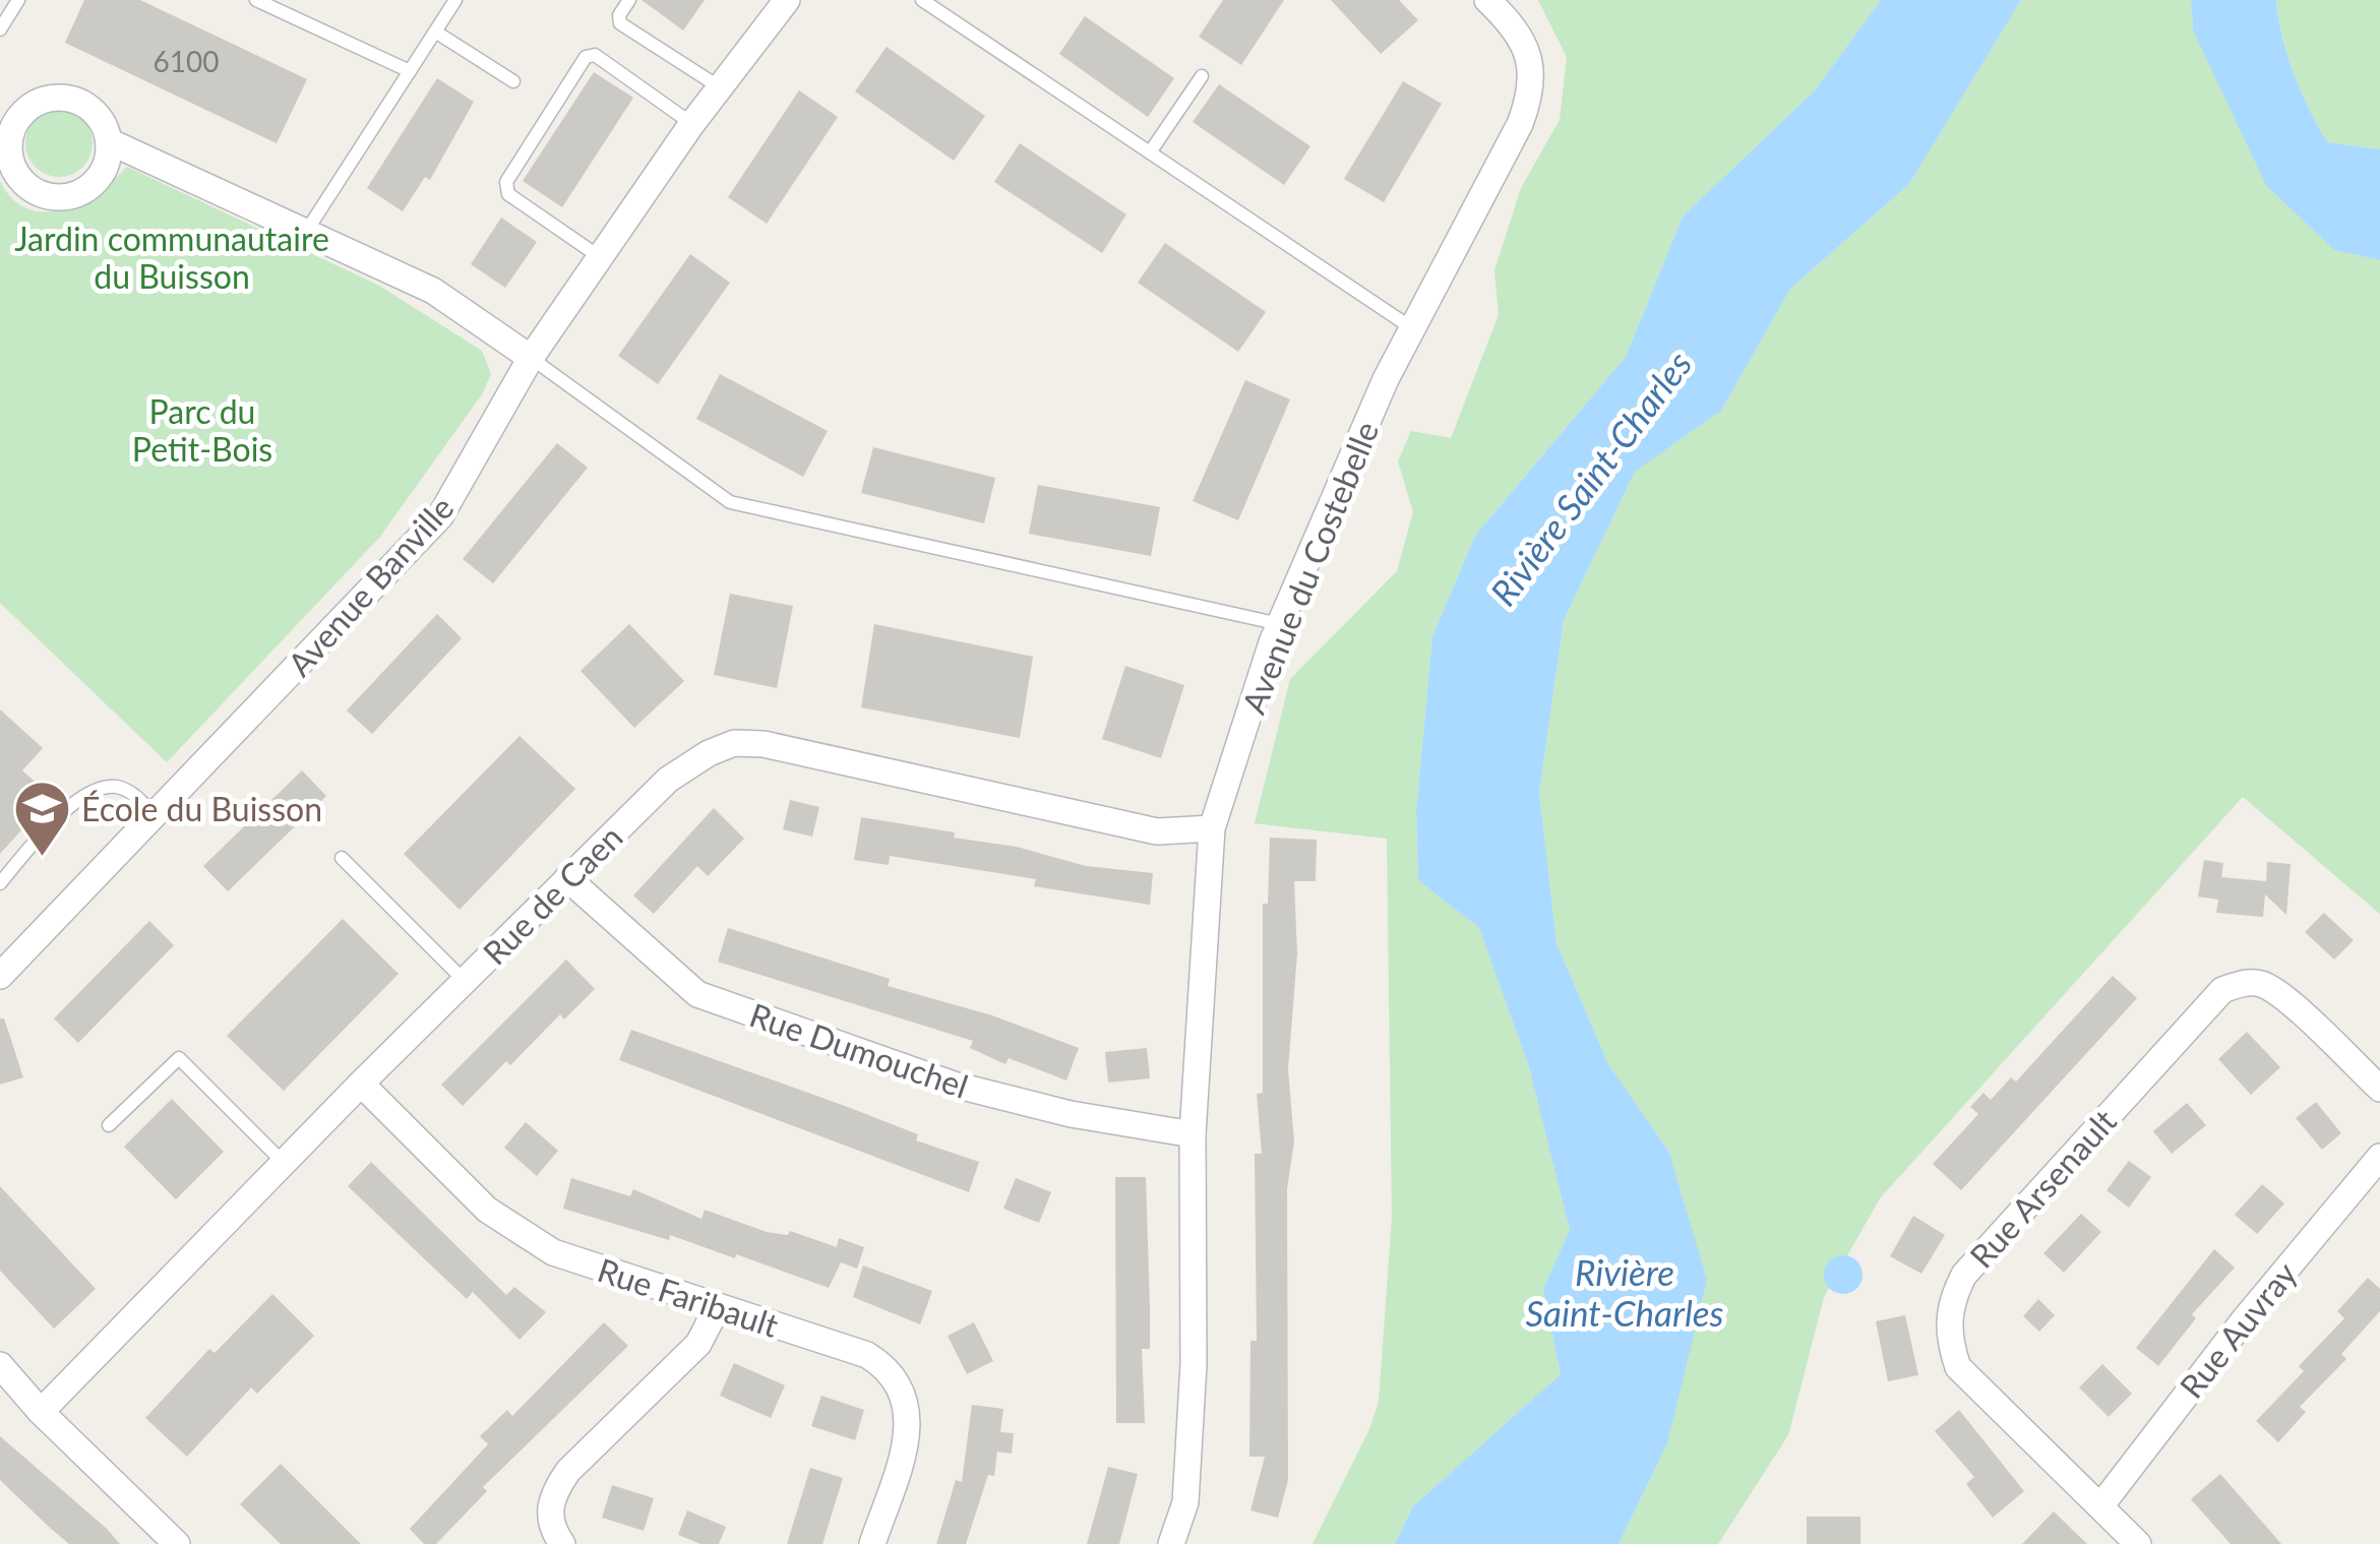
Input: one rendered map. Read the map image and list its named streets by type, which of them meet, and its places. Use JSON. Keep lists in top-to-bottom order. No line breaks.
{"streets":{"street":["Avenue du Costebelle","Avenue Banville","Rue de Caen","Rue Dumouchel","Rue Arsenault","Rue Faribault","Rue Auvray"]},"crossings":[["Avenue du Costebelle","Rue de Caen"],["Avenue du Costebelle","Rue Dumouchel"],["Rue de Caen","Rue Dumouchel"],["Rue de Caen","Rue Faribault"],["Rue Arsenault","Rue Auvray"]],"water":["Rivière Saint-Charles"],"parks":["Jardin communautaire du Buisson","Parc du Petit-Bois"],"places":{"school or university":["École du Buisson"]},"house_numbers":["6100"]}
